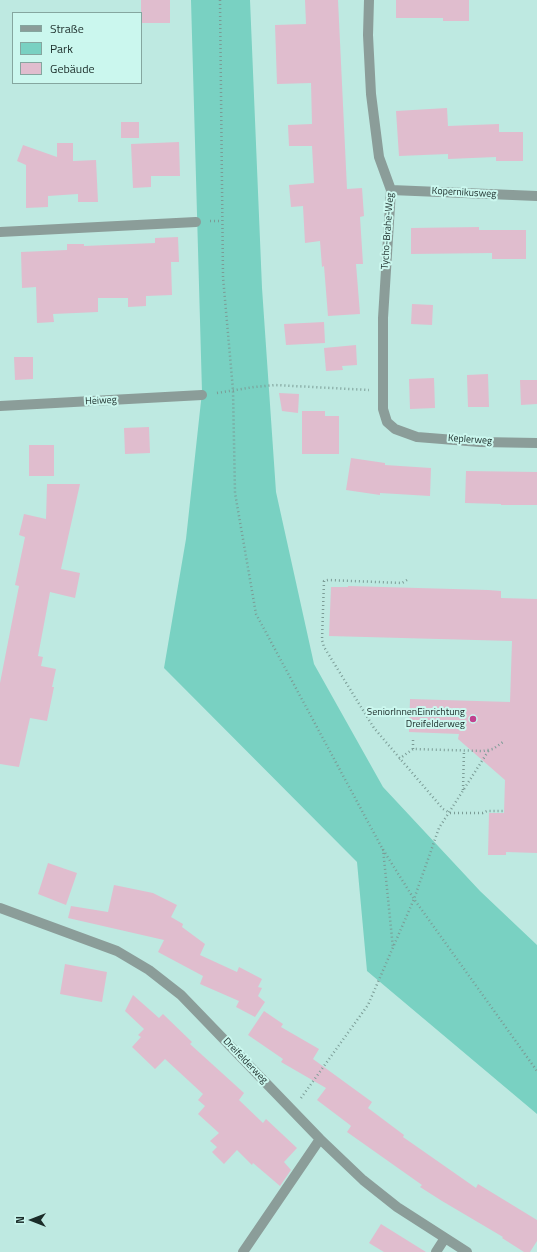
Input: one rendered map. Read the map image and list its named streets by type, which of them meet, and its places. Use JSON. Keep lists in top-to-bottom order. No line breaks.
{"streets":{"street":["Kopernikusweg","Tycho-Brahe-Weg","Heiweg","Keplerweg","Dreifelderweg"]},"crossings":[["Kopernikusweg","Tycho-Brahe-Weg"],["Tycho-Brahe-Weg","Keplerweg"]],"places":["SeniorInnenEinrichtung Dreifelderweg"],"legend":["Straße","Park","Gebäude"],"north":"left"}
